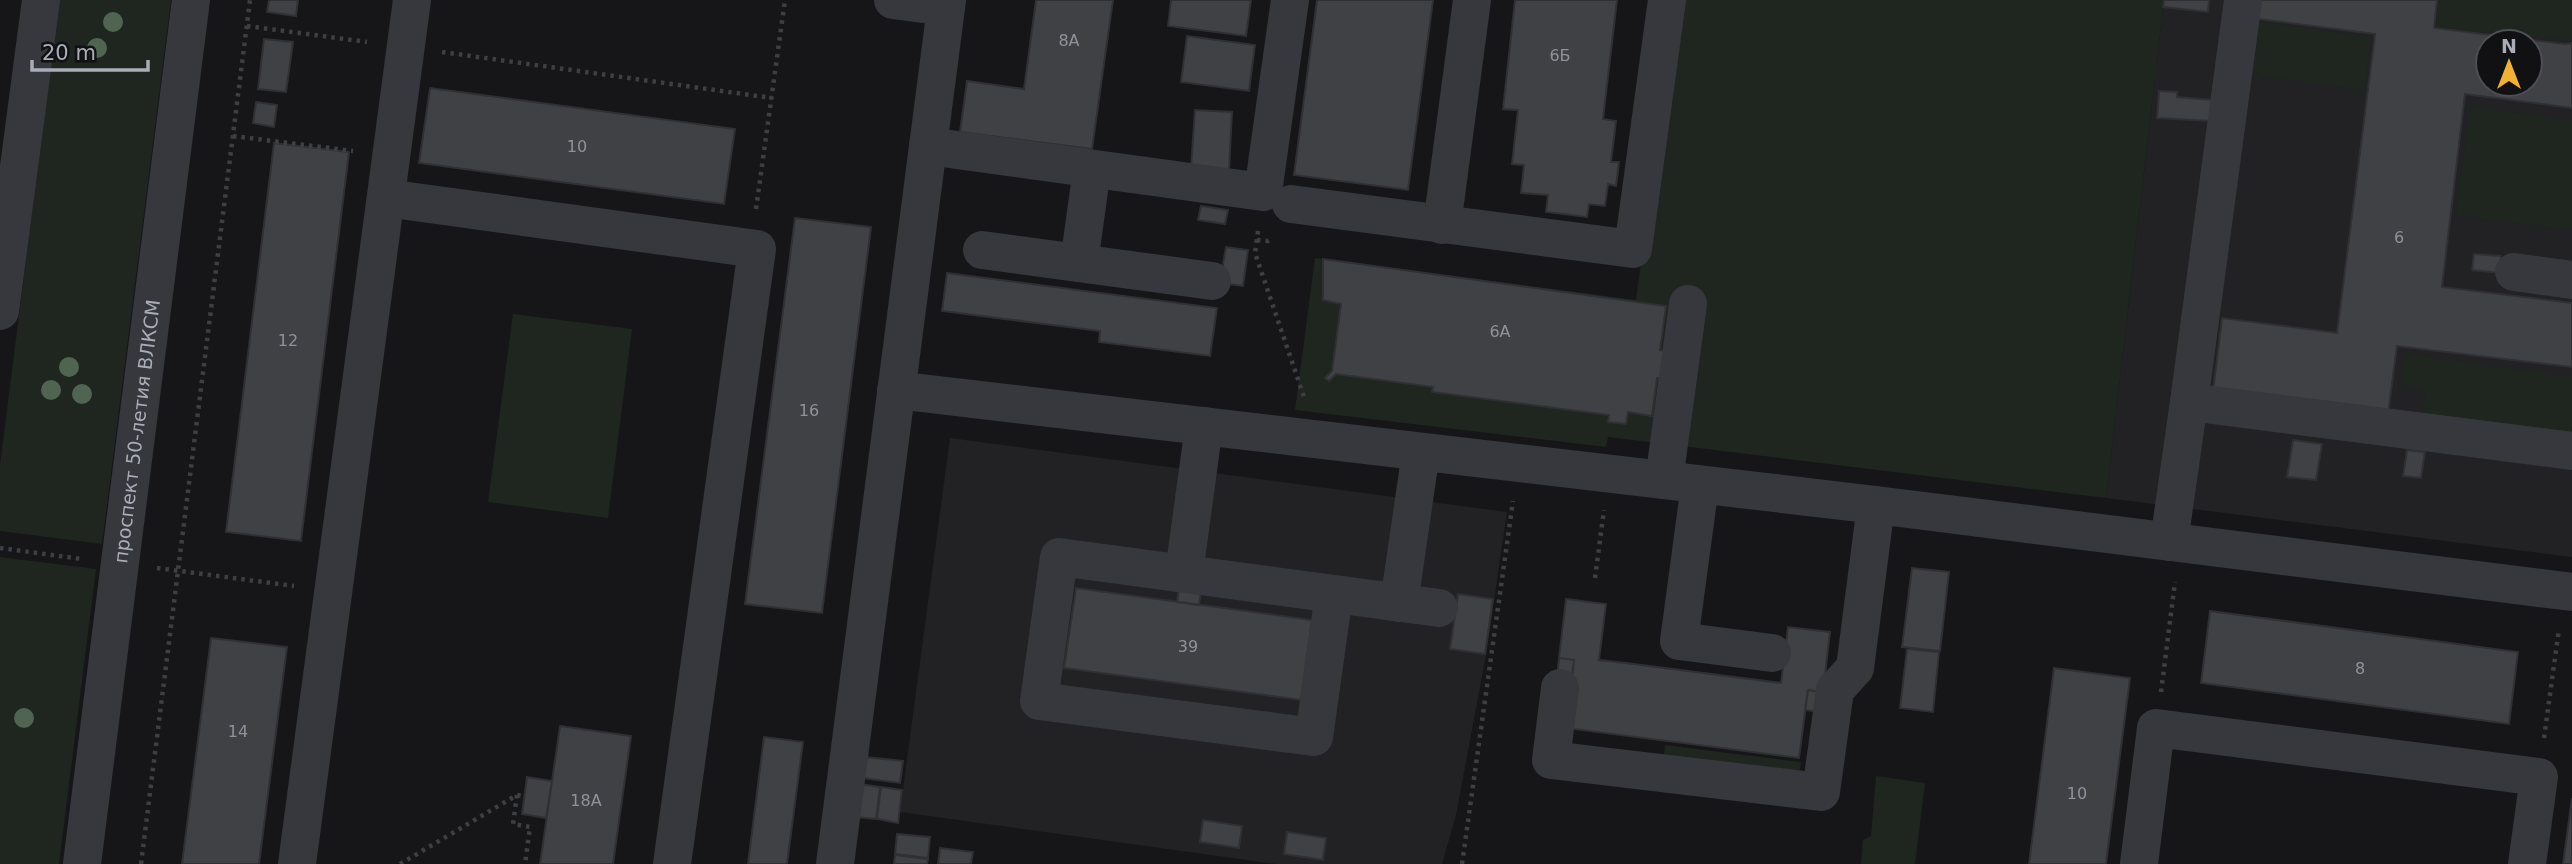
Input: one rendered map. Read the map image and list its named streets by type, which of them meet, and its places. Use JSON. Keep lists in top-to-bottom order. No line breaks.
{"streets":{"street":["проспект 50-летия ВЛКСМ"]},"house_numbers":["8А","6Б","10","6","6А","12","16","39","8","14","10","18А"],"scale_bar":"20 m","north":"top"}
